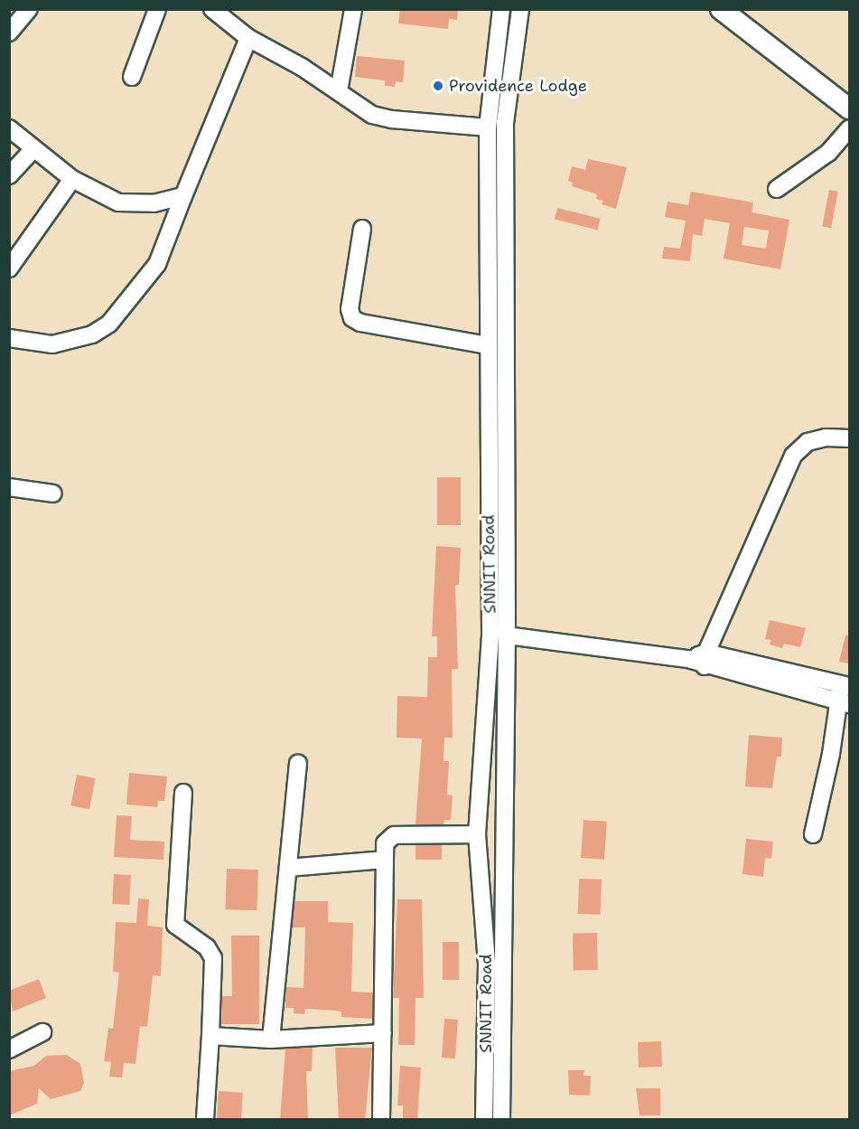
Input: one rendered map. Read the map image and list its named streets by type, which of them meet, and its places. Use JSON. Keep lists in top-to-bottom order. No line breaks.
{"streets":{"street":["SNNIT Road"]},"places":["Providence Lodge"]}
